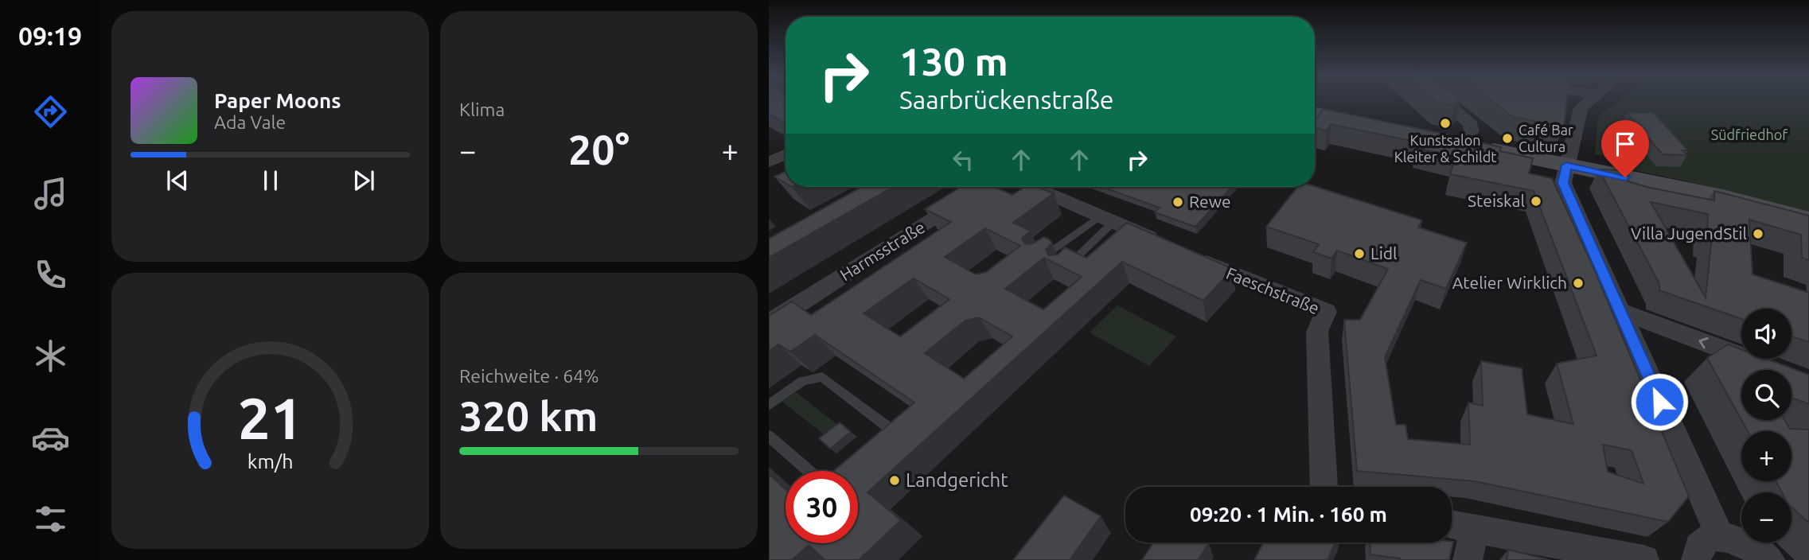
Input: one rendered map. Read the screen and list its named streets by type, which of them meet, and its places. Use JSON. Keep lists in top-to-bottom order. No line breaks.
{"streets":{"street":["Harmsstraße","Faeschstraße"]},"parks":["Südfriedhof"],"places":["Kunstsalon Kleiter & Schildt","Café Bar Cultura","Steiskal","Rewe","Villa JugendStil","Lidl","Atelier Wirklich","Landgericht"],"page":{"tabs":"09:19","tile":["Klima",["Reichweite · 64%","320 km"]],"turn":["130 m","Saarbrückenstraße"],"song":["Paper Moons","Ada Vale"],"heat":["−","20°","+"],"map_buttons":["+","−"],"limit":"30","trip":"09:20 · 1 Min. · 160 m","gauge":["21","km/h"]}}
